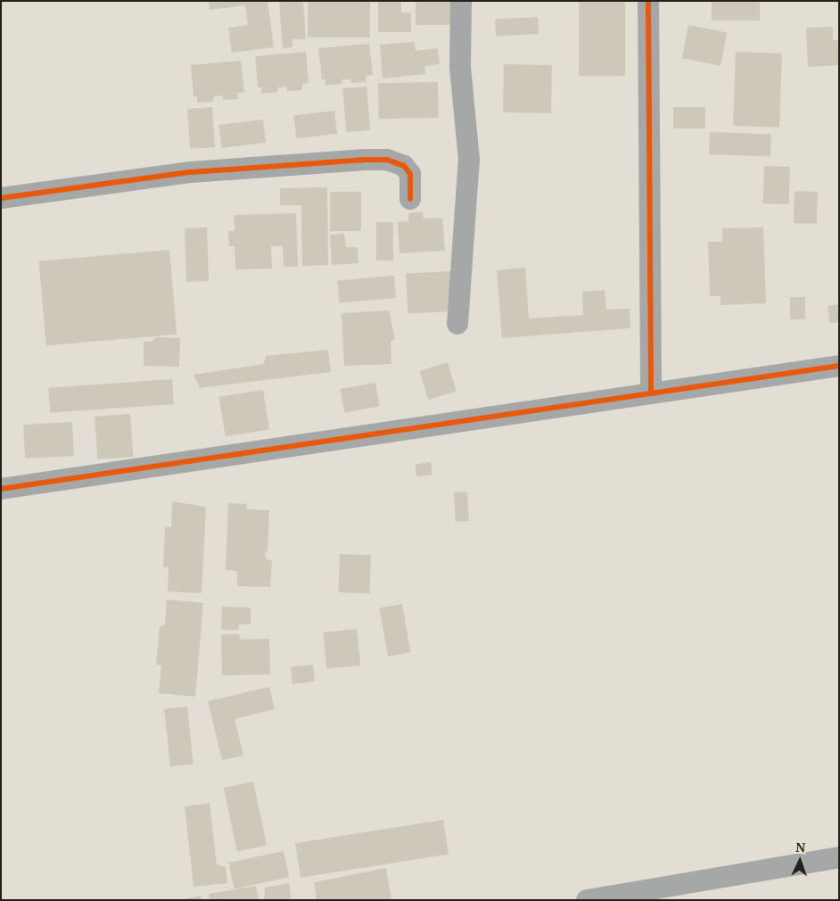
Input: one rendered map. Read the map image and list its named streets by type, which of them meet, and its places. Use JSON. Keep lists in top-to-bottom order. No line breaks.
{"north":"top"}
